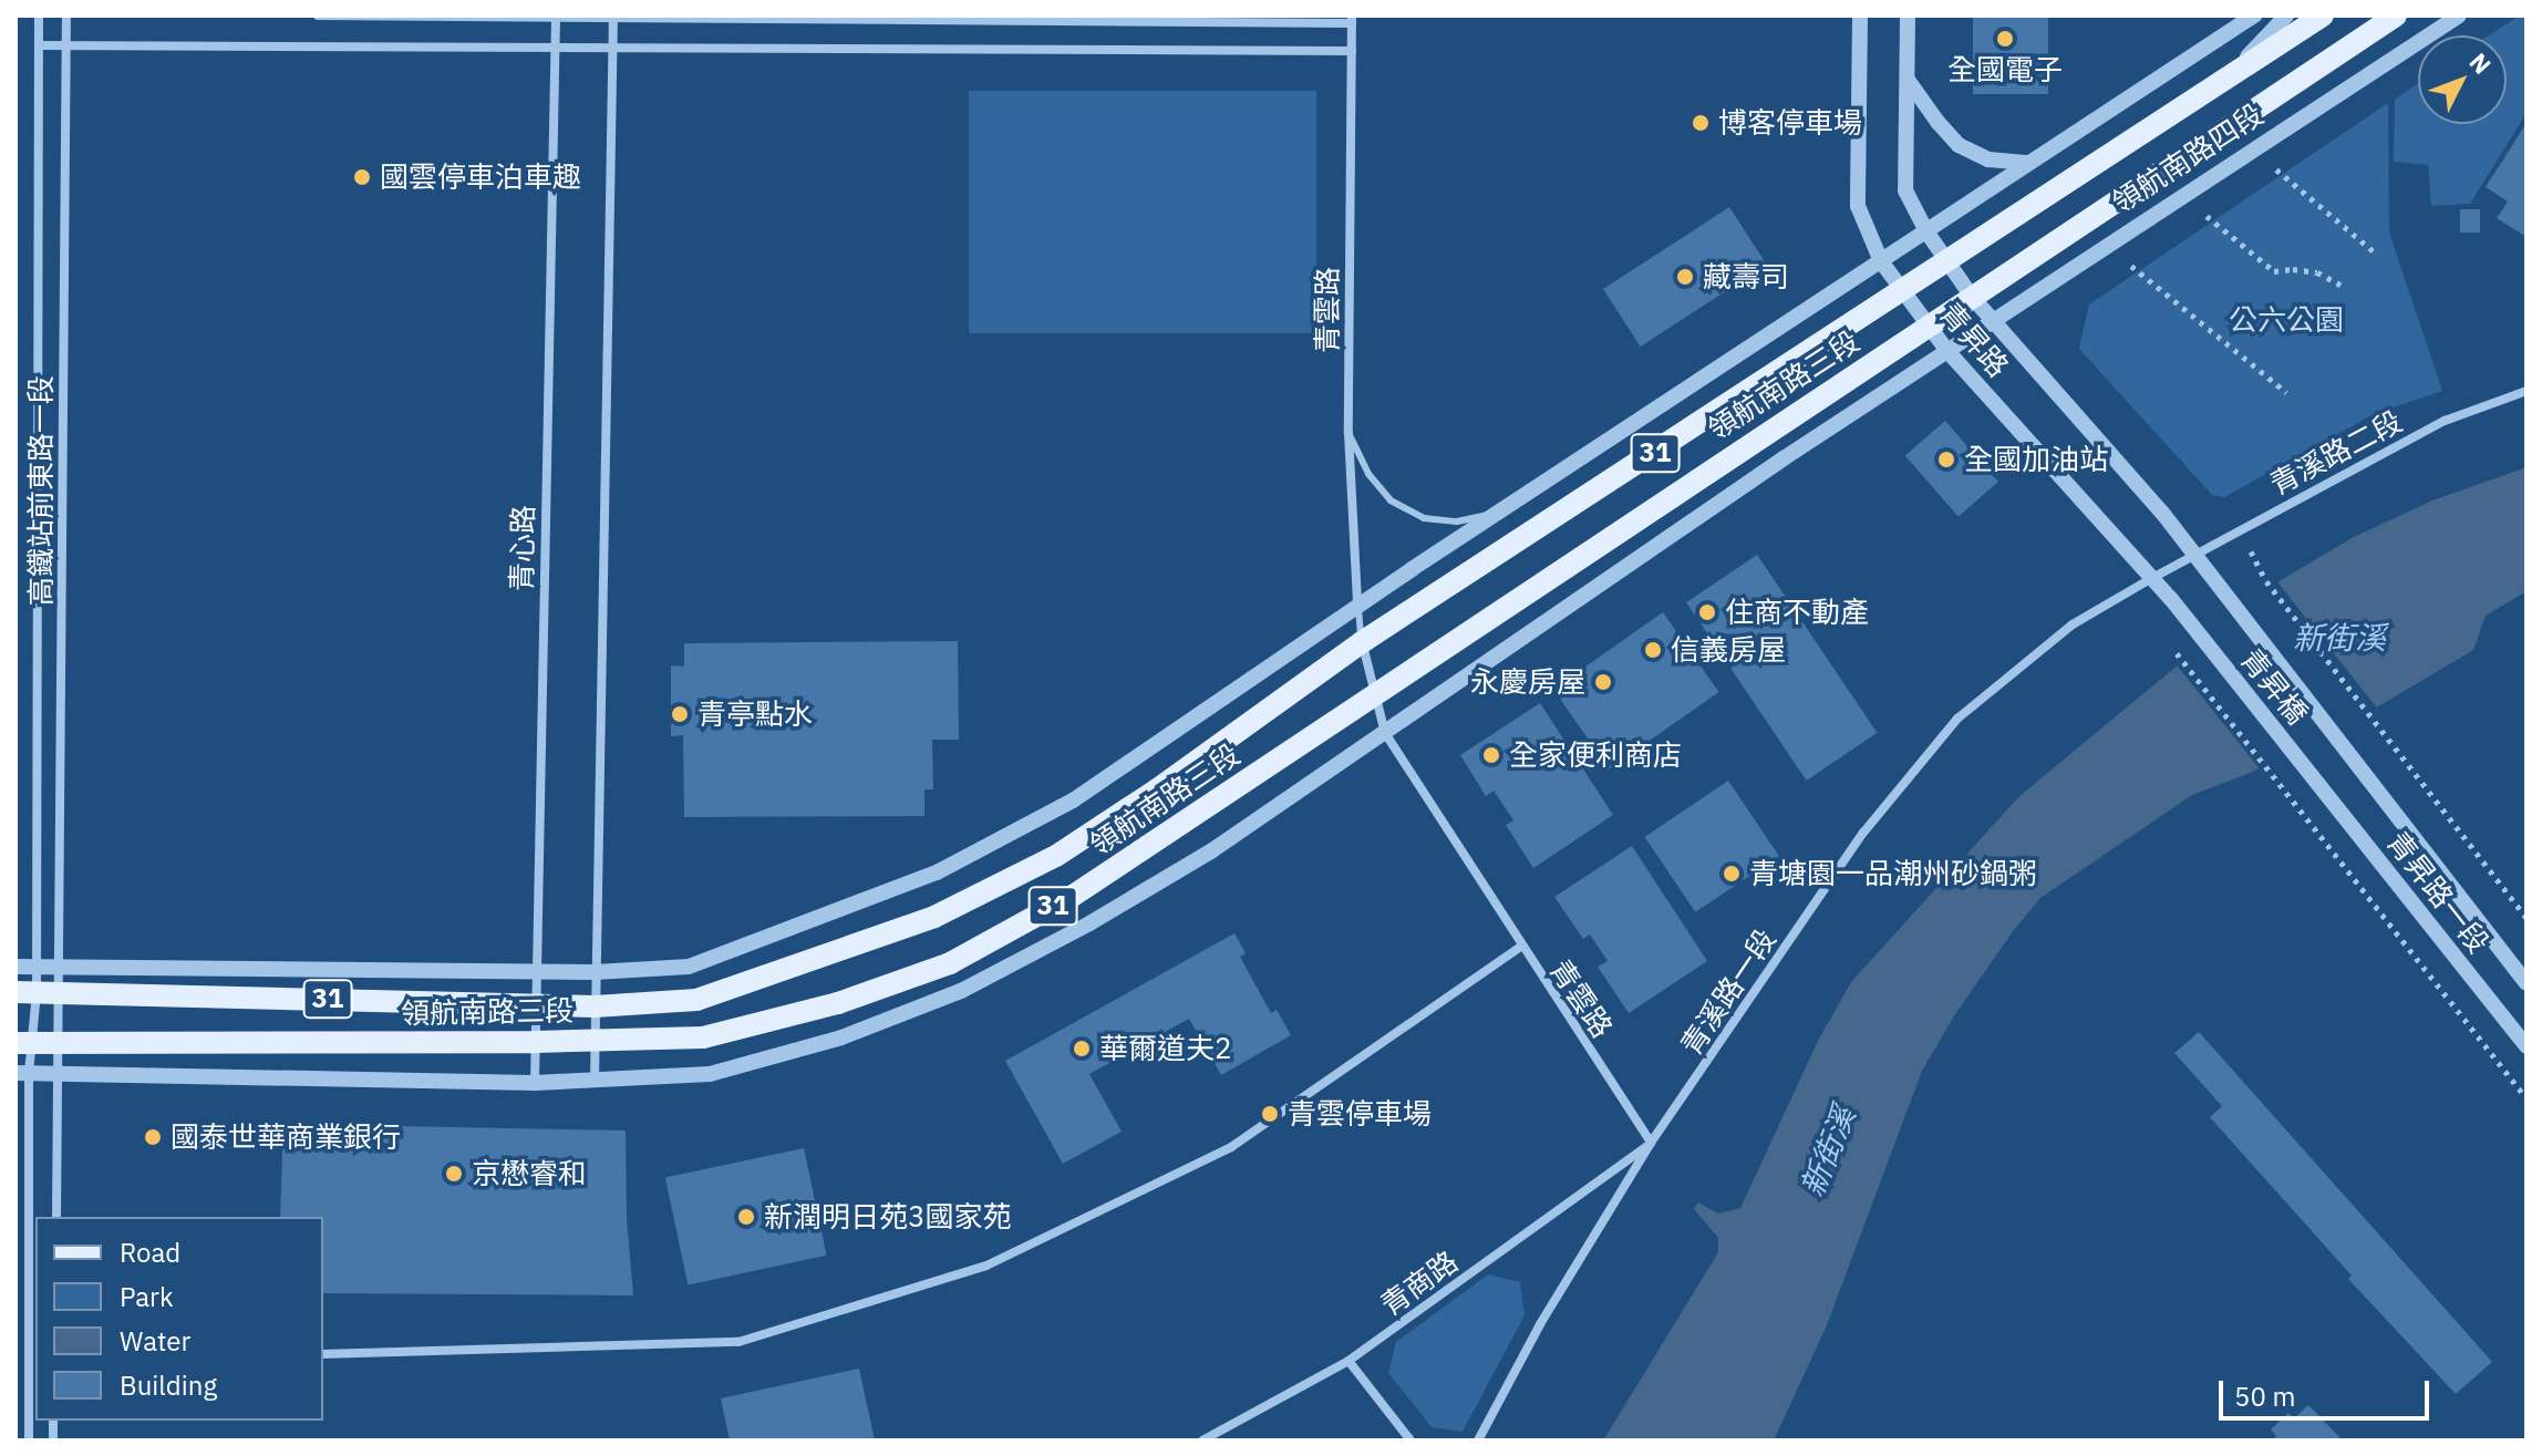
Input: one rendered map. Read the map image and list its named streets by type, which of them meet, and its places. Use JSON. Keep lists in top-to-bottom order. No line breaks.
{"streets":{"main road":["領航南路四段","領航南路三段","31"],"street":["青雲路","青昇路","青溪路二段","高鐵站前東路一段","青心路","青昇橋","青昇路一段","青溪路一段","青商路"]},"crossings":[["領航南路四段","青昇路"],["領航南路四段","領航南路三段"],["領航南路四段","31"],["青雲路","領航南路三段"],["青雲路","31"],["青雲路","青溪路一段"],["青雲路","青商路"],["青昇路","領航南路三段"],["青昇路","31"],["青昇路","青溪路二段"],["青昇路","青昇橋"],["青昇路","青溪路一段"],["領航南路三段","31"],["領航南路三段","高鐵站前東路一段"],["領航南路三段","青心路"],["31","高鐵站前東路一段"],["31","青心路"],["青溪路二段","青溪路一段"],["青昇橋","青昇路一段"],["青溪路一段","青商路"]],"water":["新街溪"],"parks":["公六公園"],"places":["全國電子","博客停車場","國雲停車泊車趣","藏壽司","全國加油站","住商不動產","信義房屋","永慶房屋","青亭點水","全家便利商店","青塘園一品潮州砂鍋粥","華爾道夫2","青雲停車場","國泰世華商業銀行","京懋睿和","新潤明日苑3國家苑"],"legend":["Road","Park","Water","Building"],"scale_bar":"50 m","north":"top right"}
